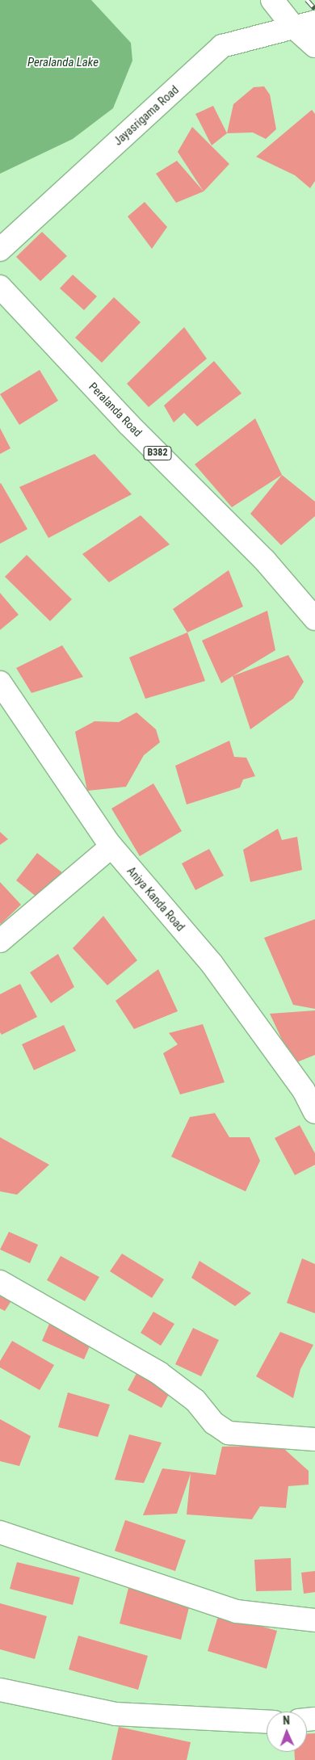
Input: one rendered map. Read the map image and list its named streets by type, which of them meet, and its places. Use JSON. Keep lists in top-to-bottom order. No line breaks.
{"streets":{"street":["Jayasrigama Road","Peralanda Road","B382","Aniya Kanda Road"]},"water":["Peralanda Lake"],"north":"top"}
